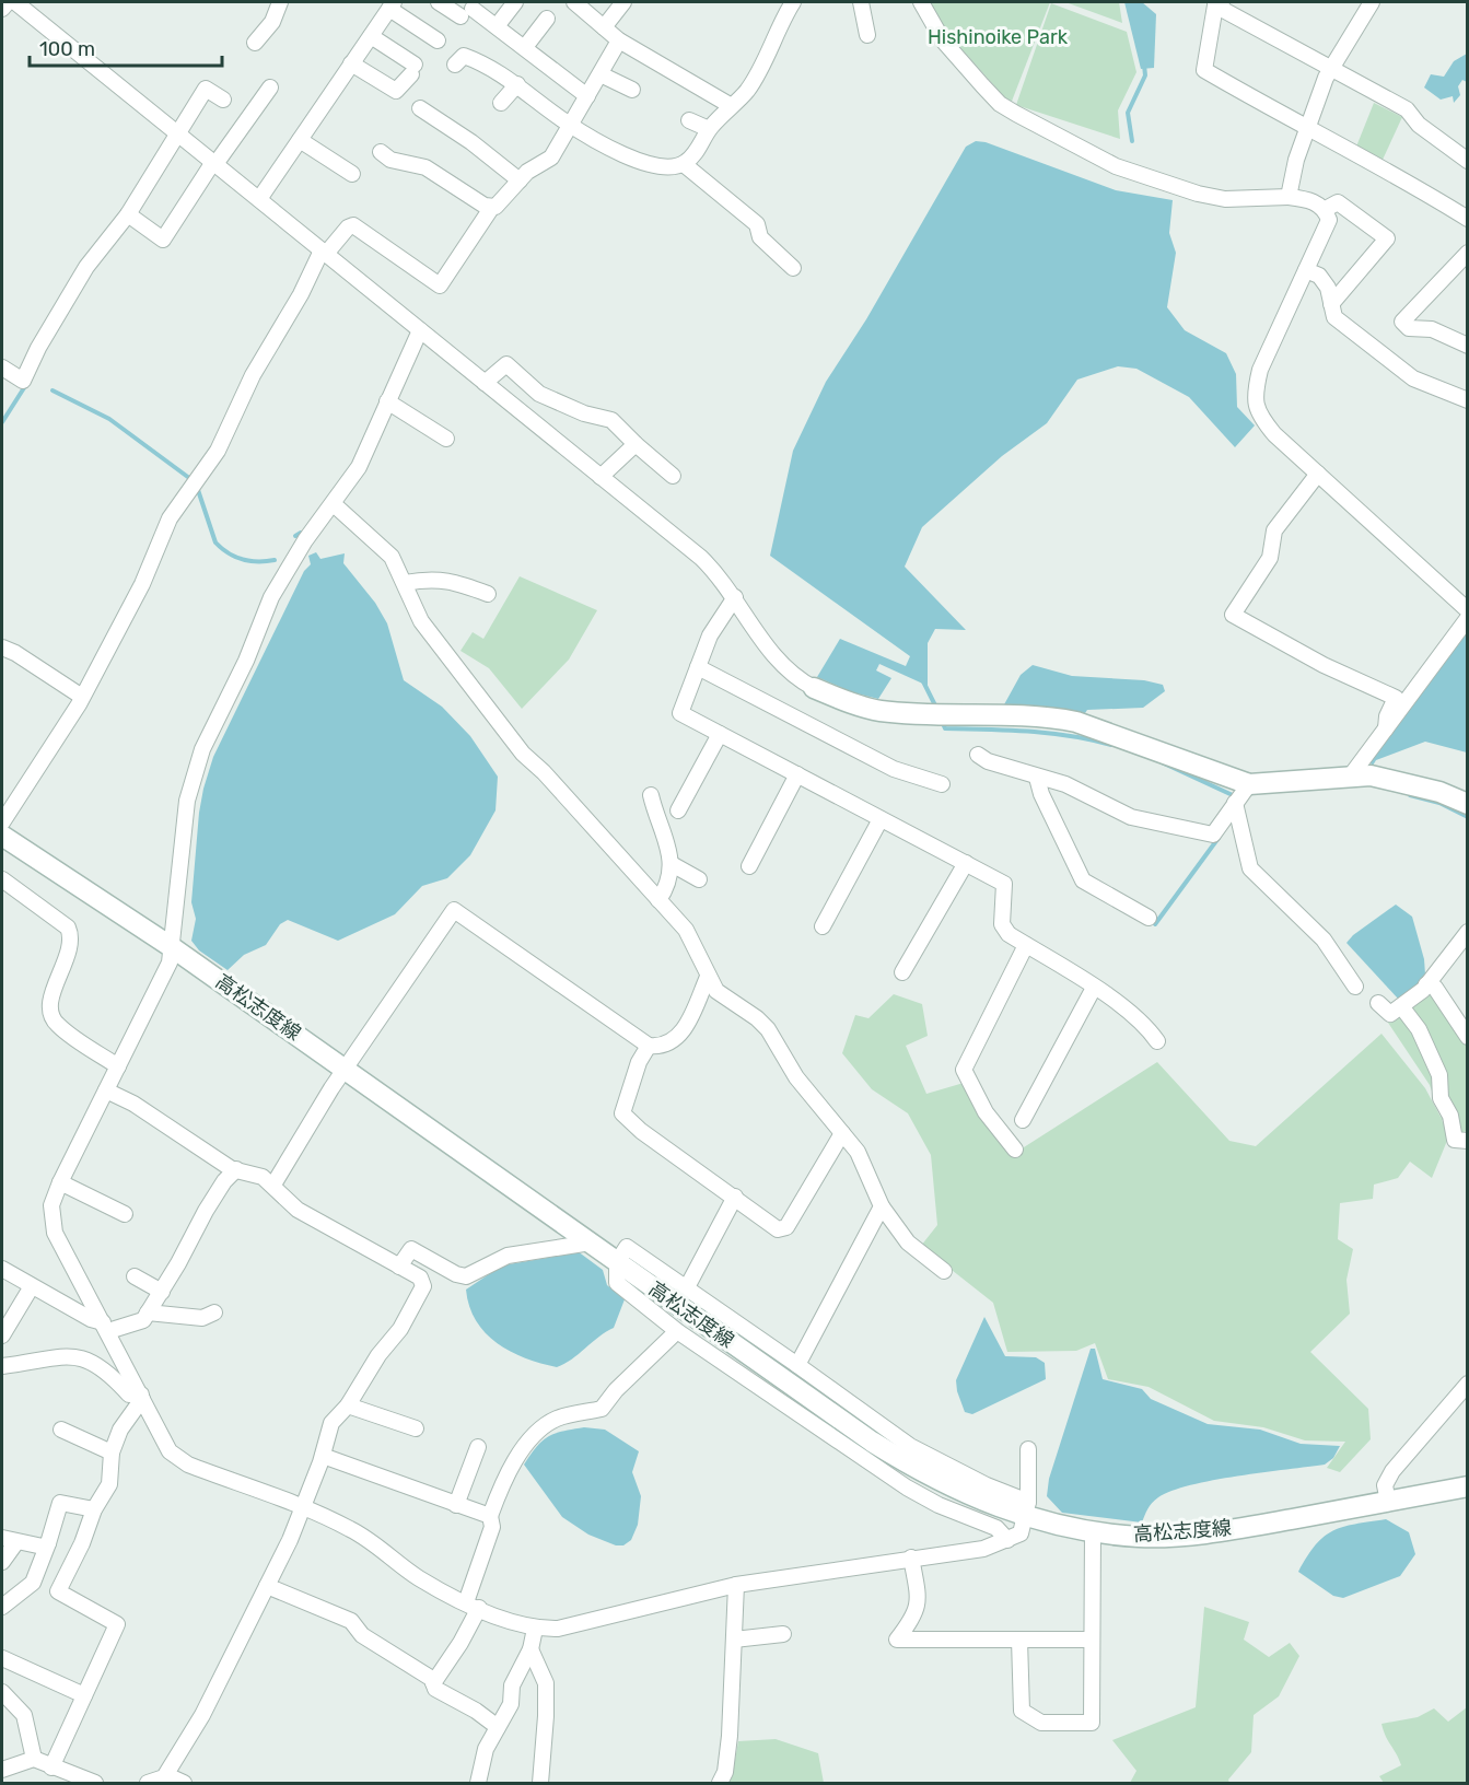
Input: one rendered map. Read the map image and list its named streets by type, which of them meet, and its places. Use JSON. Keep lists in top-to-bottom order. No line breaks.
{"streets":{"main road":["高松志度線"]},"parks":["Hishinoike Park"],"scale_bar":"100 m"}
